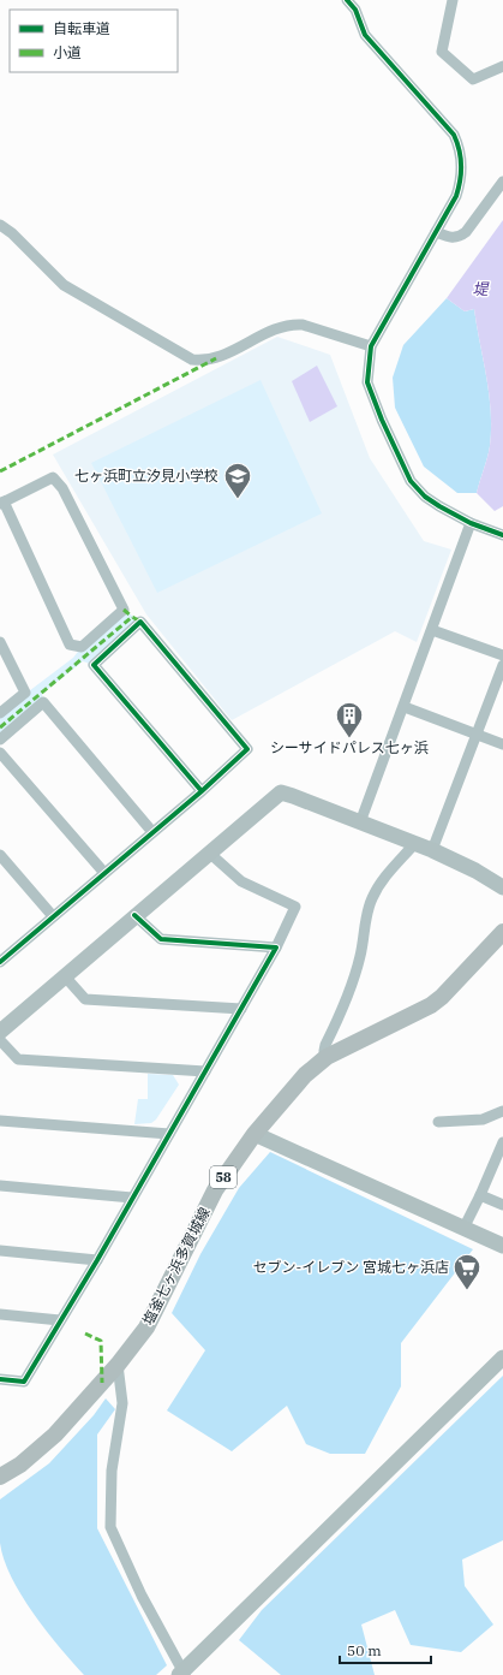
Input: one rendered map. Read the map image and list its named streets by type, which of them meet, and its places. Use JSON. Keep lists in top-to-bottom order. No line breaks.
{"streets":{"main road":["58","塩釜七ヶ浜多賀城線"]},"water":["堤"],"places":{"school or university":["七ヶ浜町立汐見小学校"],"building":["シーサイドパレス七ヶ浜"],"supermarket":["セブン-イレブン 宮城七ヶ浜店"]},"legend":["自転車道","小道"],"scale_bar":"50 m"}
